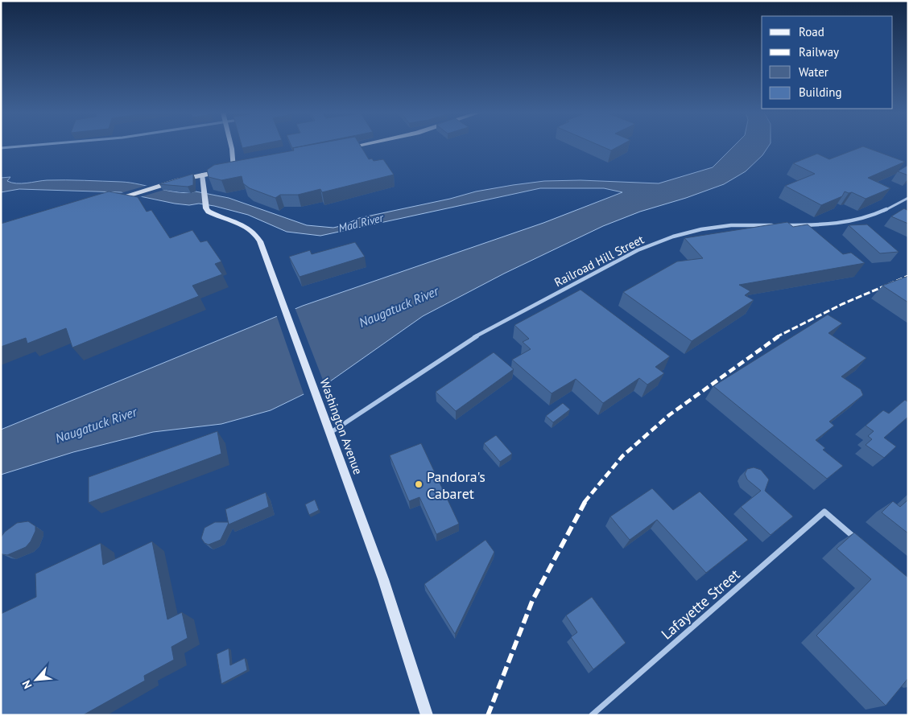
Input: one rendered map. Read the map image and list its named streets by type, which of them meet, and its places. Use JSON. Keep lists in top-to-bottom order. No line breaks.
{"streets":{"main road":["Washington Avenue"],"street":["Railroad Hill Street","Lafayette Street"]},"crossings":[["Railroad Hill Street","Washington Avenue"]],"water":["Mad River","Naugatuck River"],"places":["Pandora's Cabaret"],"legend":["Road","Railway","Water","Building"],"north":"bottom left"}
